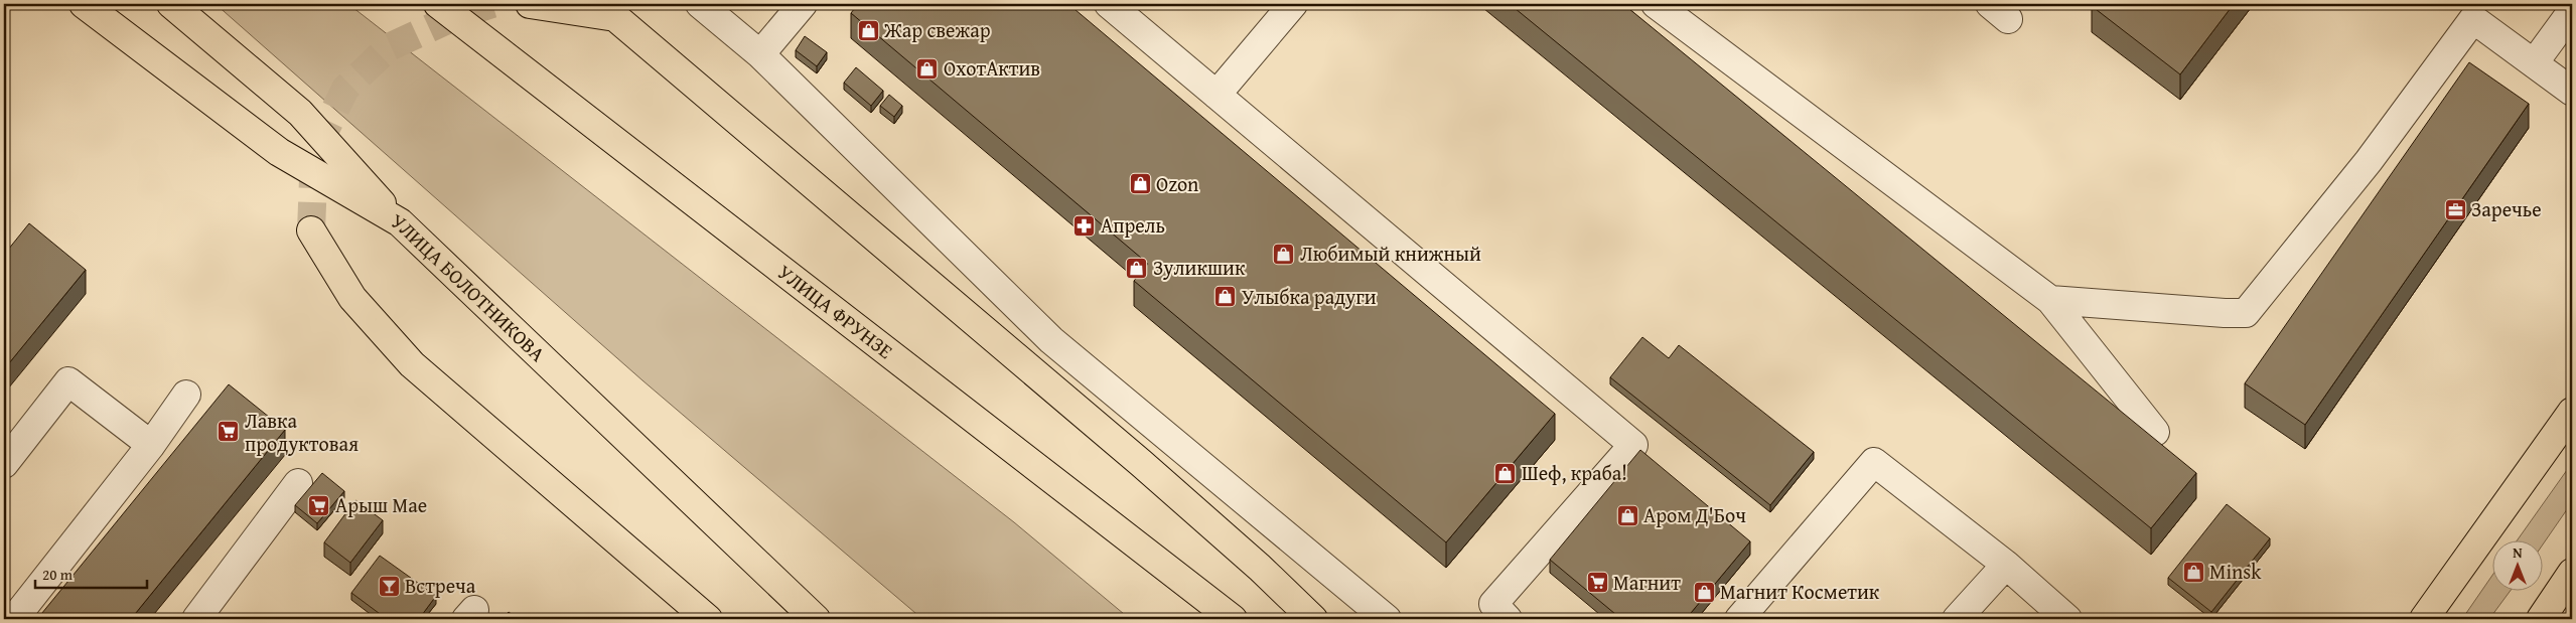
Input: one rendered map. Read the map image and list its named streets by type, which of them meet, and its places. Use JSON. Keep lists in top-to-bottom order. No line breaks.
{"streets":{"main road":["УЛИЦА БОЛОТНИКОВА","УЛИЦА ФРУНЗЕ"]},"places":{"shop":["Жар свежар","ОхотАктив","Ozon","Любимый книжный","Зуликшик","Улыбка радуги","Шеф, краба!","Аром Д'Боч","Minsk","Магнит Косметик"],"office":["Заречье"],"pharmacy":["Апрель"],"supermarket":["Лавка продуктовая","Арыш Мае","Магнит"],"bar":["Встреча"]},"scale_bar":"20 m","north":"top"}
